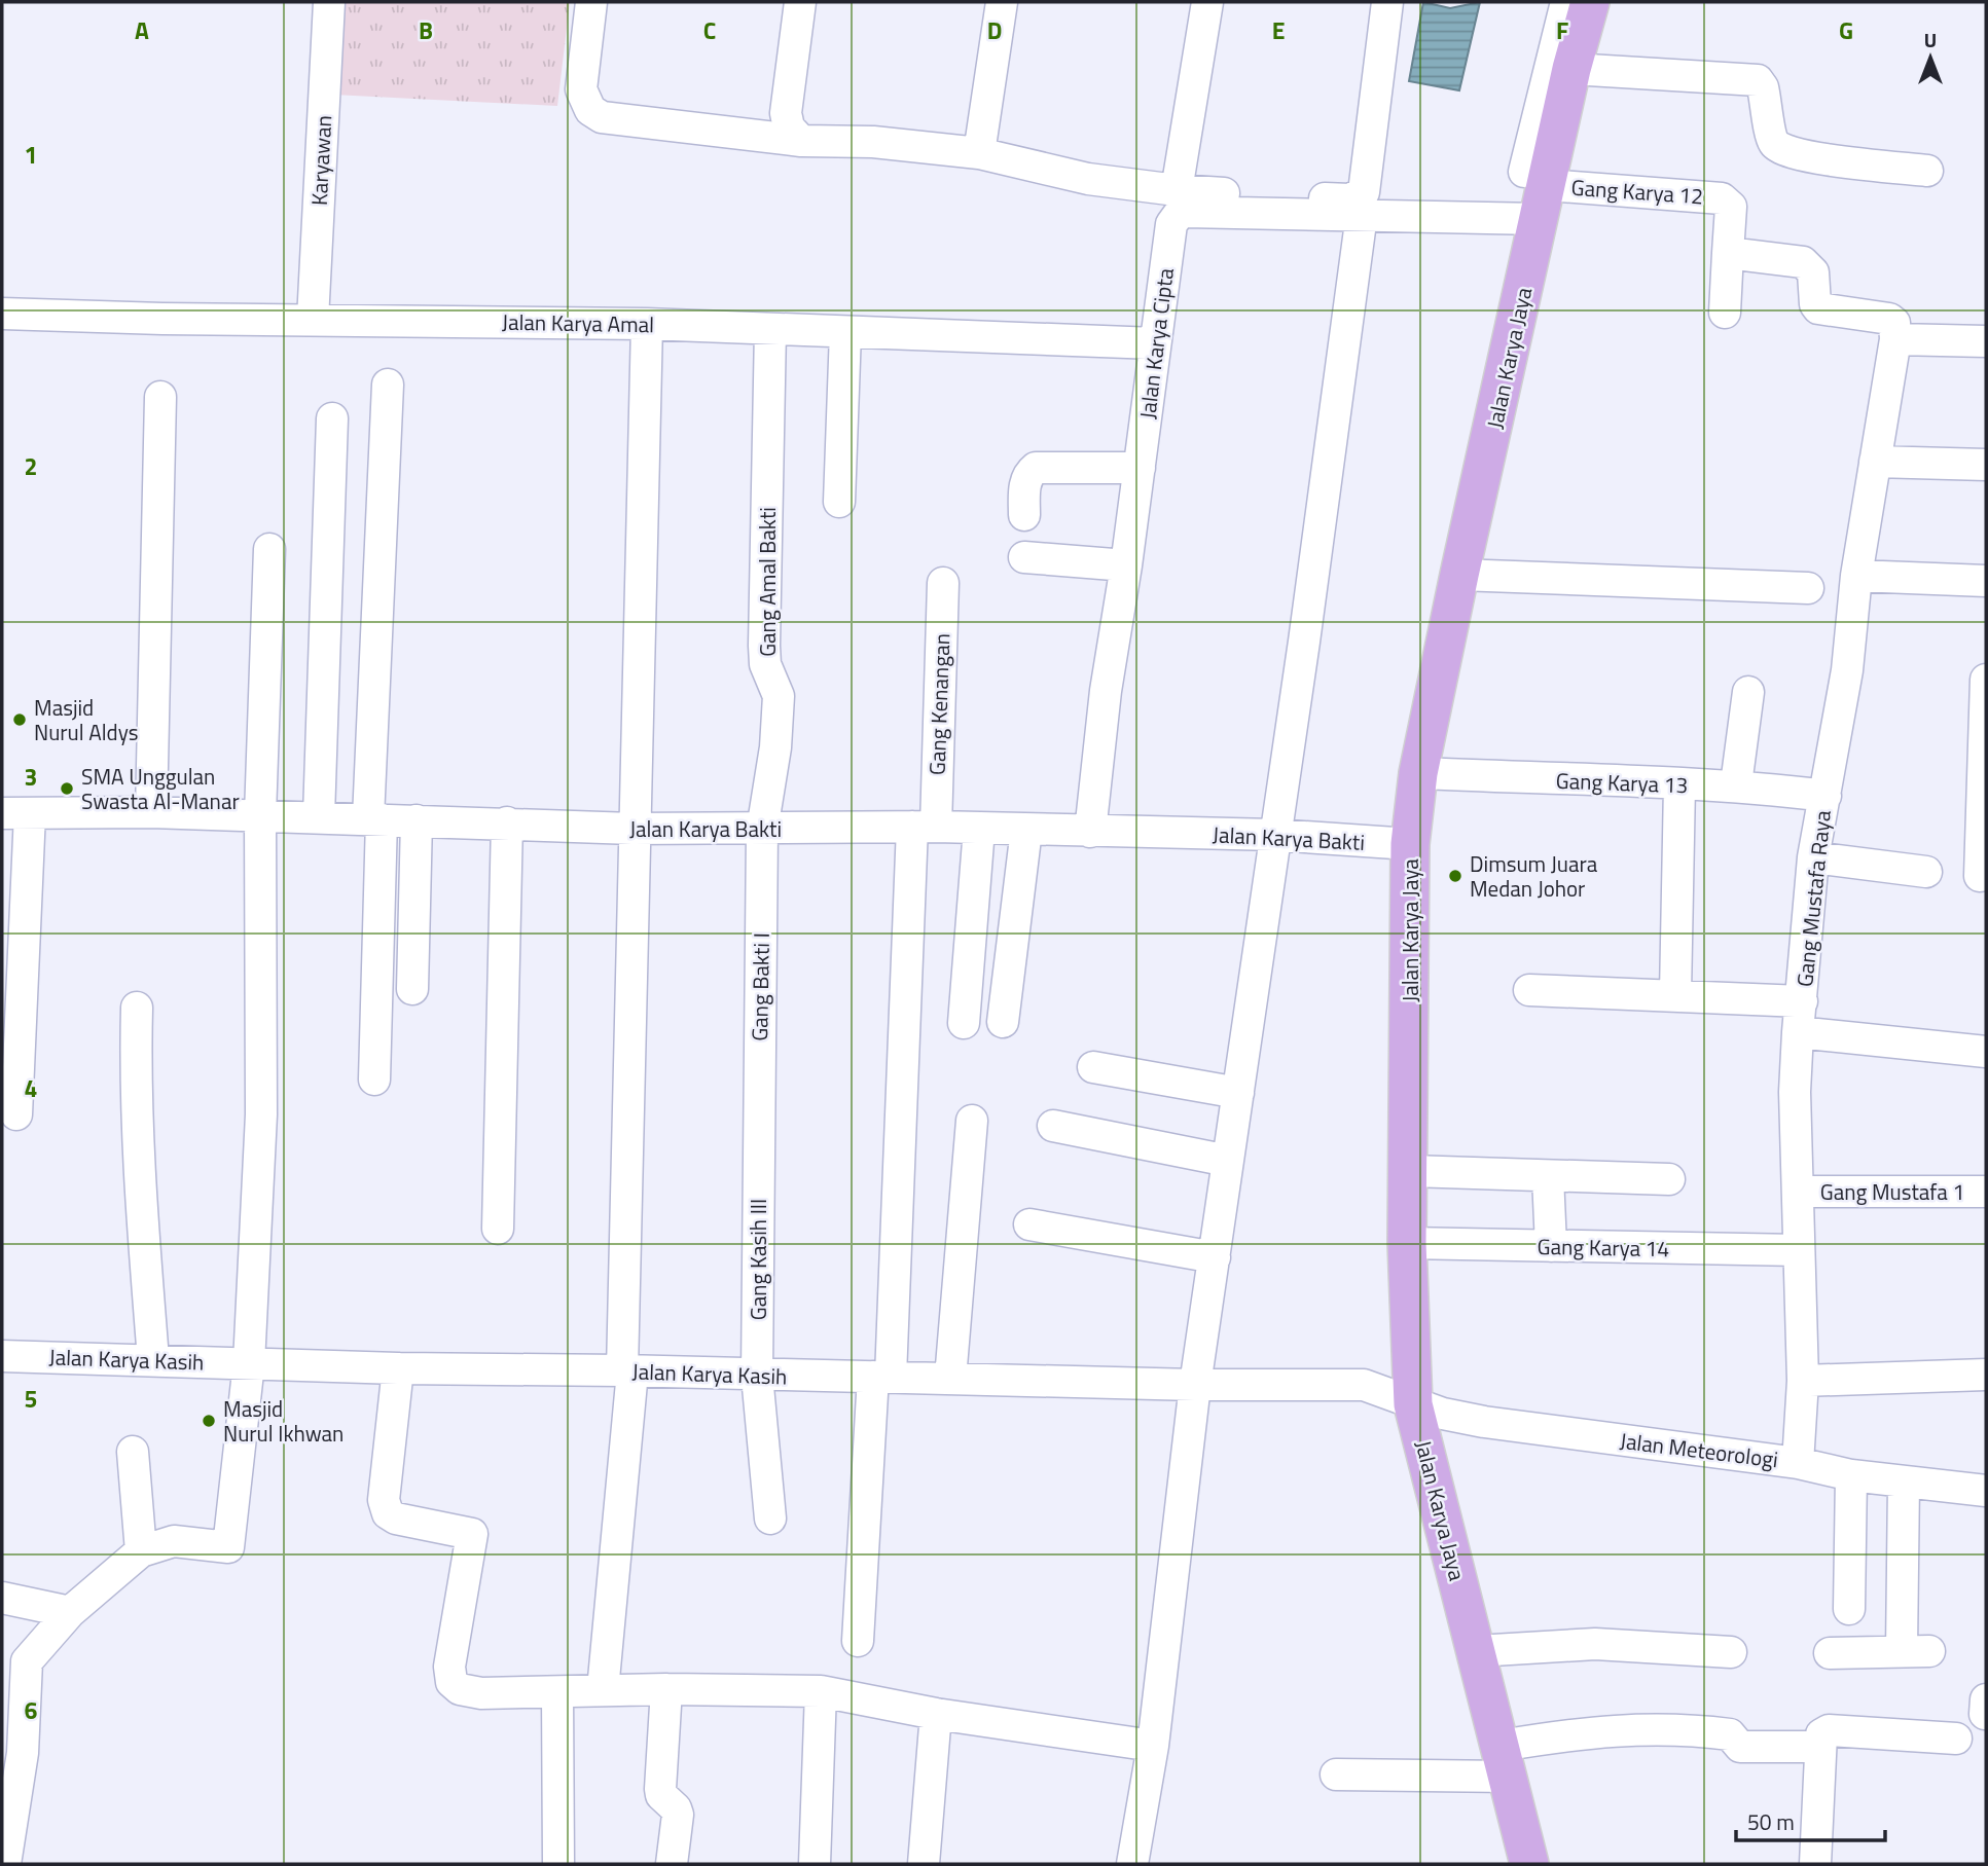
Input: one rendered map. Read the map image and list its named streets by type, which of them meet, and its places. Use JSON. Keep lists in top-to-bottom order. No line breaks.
{"streets":{"main road":["Jalan Karya Jaya"],"street":["Karyawan","Gang Karya 12","Jalan Karya Amal","Jalan Karya Cipta","Gang Amal Bakti","Gang Kenangan","Gang Karya 13","Jalan Karya Bakti","Gang Mustafa Raya","Gang Bakti I","Gang Mustafa 1","Gang Karya 14","Gang Kasih III","Jalan Karya Kasih","Jalan Meteorologi"]},"crossings":[["Karyawan","Jalan Karya Amal"],["Gang Karya 12","Jalan Karya Cipta"],["Gang Karya 12","Jalan Karya Jaya"],["Jalan Karya Amal","Jalan Karya Cipta"],["Jalan Karya Amal","Gang Amal Bakti"],["Jalan Karya Cipta","Jalan Karya Jaya"],["Jalan Karya Cipta","Jalan Karya Bakti"],["Jalan Karya Jaya","Gang Karya 13"],["Jalan Karya Jaya","Jalan Karya Bakti"],["Jalan Karya Jaya","Gang Karya 14"],["Jalan Karya Jaya","Jalan Karya Kasih"],["Jalan Karya Jaya","Jalan Meteorologi"],["Gang Amal Bakti","Jalan Karya Bakti"],["Gang Amal Bakti","Gang Bakti I"],["Gang Kenangan","Jalan Karya Bakti"],["Gang Kenangan","Jalan Karya Kasih"],["Gang Karya 13","Gang Mustafa Raya"],["Jalan Karya Bakti","Gang Bakti I"],["Gang Mustafa Raya","Gang Mustafa 1"],["Gang Mustafa Raya","Gang Karya 14"],["Gang Mustafa Raya","Jalan Meteorologi"],["Gang Bakti I","Gang Kasih III"],["Gang Kasih III","Jalan Karya Kasih"],["Jalan Karya Kasih","Jalan Meteorologi"]],"places":["Masjid Nurul Aldys","SMA Unggulan Swasta Al-Manar","Dimsum Juara Medan Johor","Masjid Nurul Ikhwan"],"scale_bar":"50 m","north":"top","grid":{"columns":["A","B","C","D","E","F","G"],"rows":["1","2","3","4","5","6"]}}
